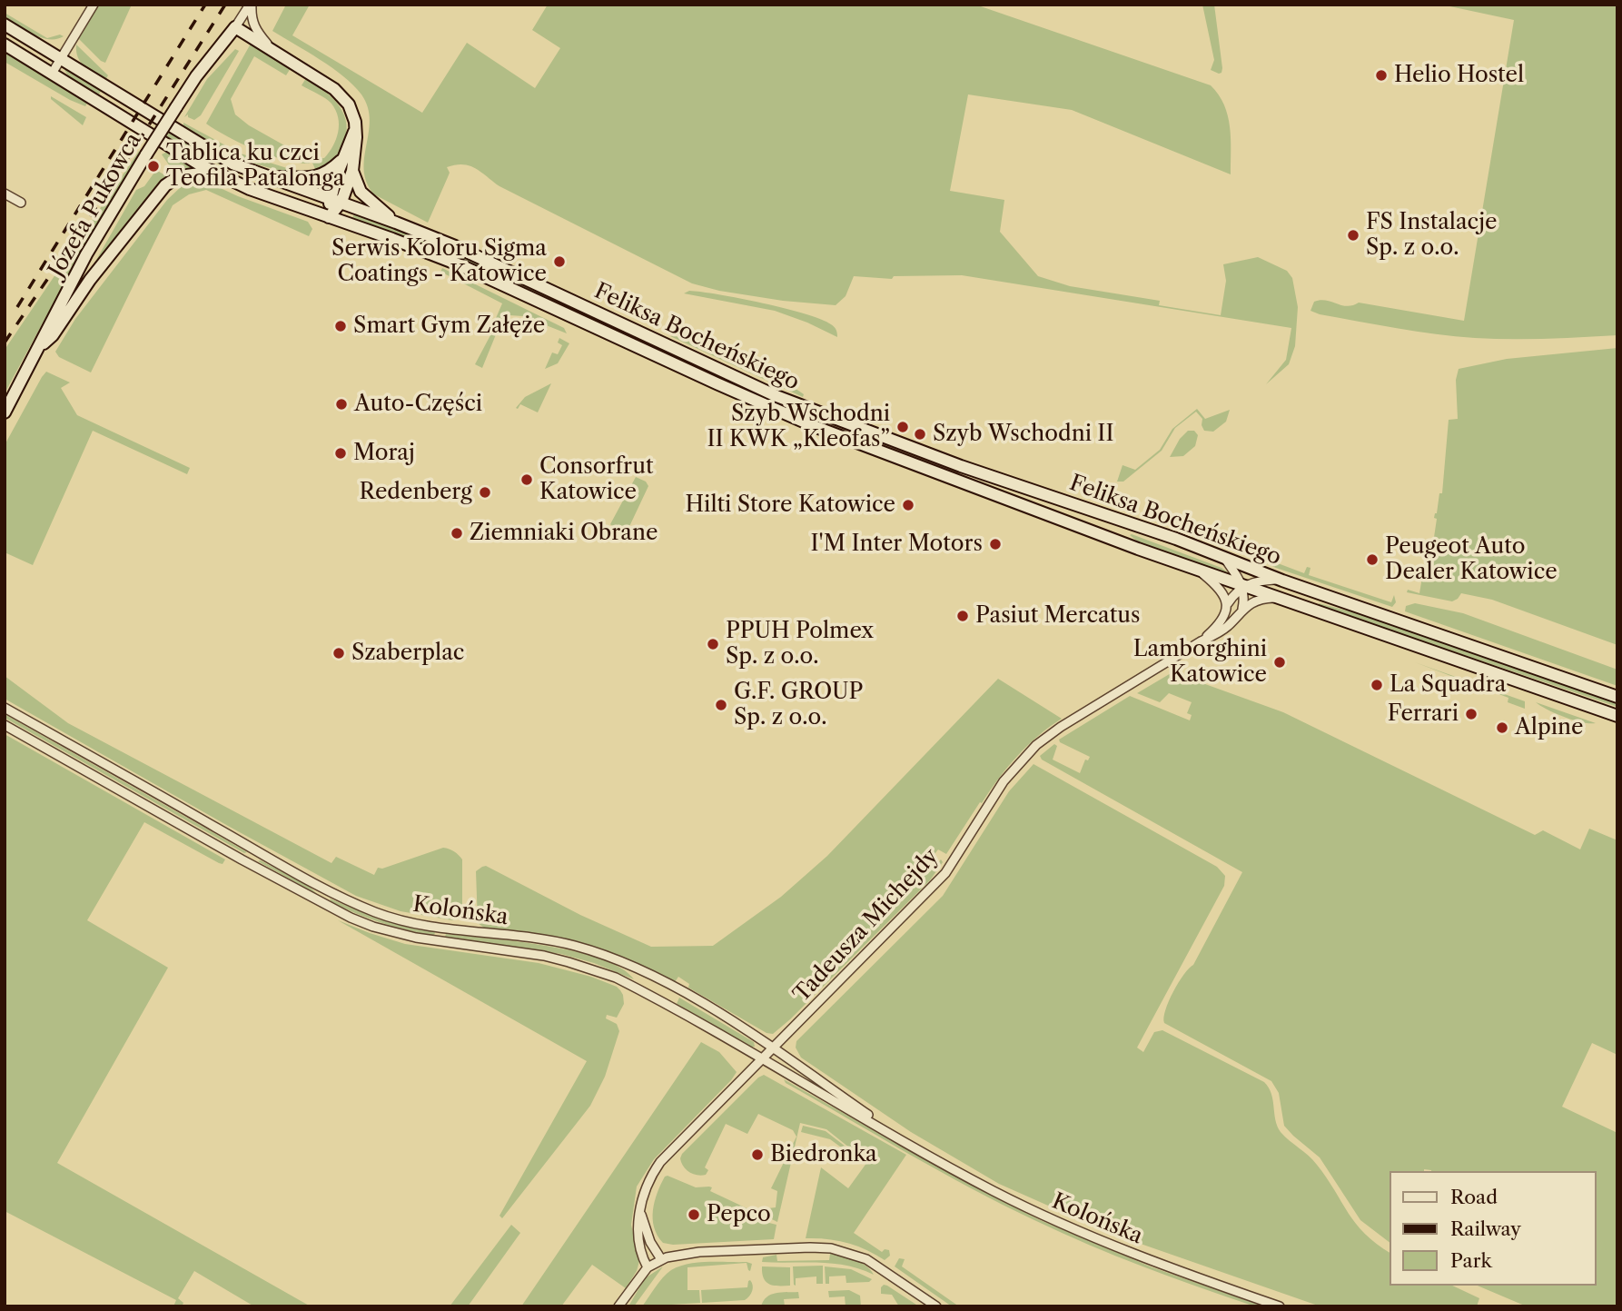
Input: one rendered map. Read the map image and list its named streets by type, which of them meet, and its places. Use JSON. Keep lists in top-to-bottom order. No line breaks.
{"streets":{"main road":["Józefa Pukowca","Feliksa Bocheńskiego"],"street":["Kolońska","Tadeusza Michejdy"]},"crossings":[["Feliksa Bocheńskiego","Tadeusza Michejdy"],["Kolońska","Tadeusza Michejdy"]],"places":["Helio Hostel","Tablica ku czci Teofila Patalonga","FS Instalacje Sp. z o.o.","Serwis Koloru Sigma Coatings - Katowice","Smart Gym Załęże","Auto-Części","Szyb Wschodni II KWK „Kleofas”","Szyb Wschodni II","Moraj","Consorfrut Katowice","Redenberg","Hilti Store Katowice","Ziemniaki Obrane","I'M Inter Motors","Peugeot Auto Dealer Katowice","Pasiut Mercatus","PPUH Polmex Sp. z o.o.","Szaberplac","Lamborghini Katowice","La Squadra","G.F. GROUP Sp. z o.o.","Ferrari","Alpine","Biedronka","Pepco"],"legend":["Road","Railway","Park"]}
